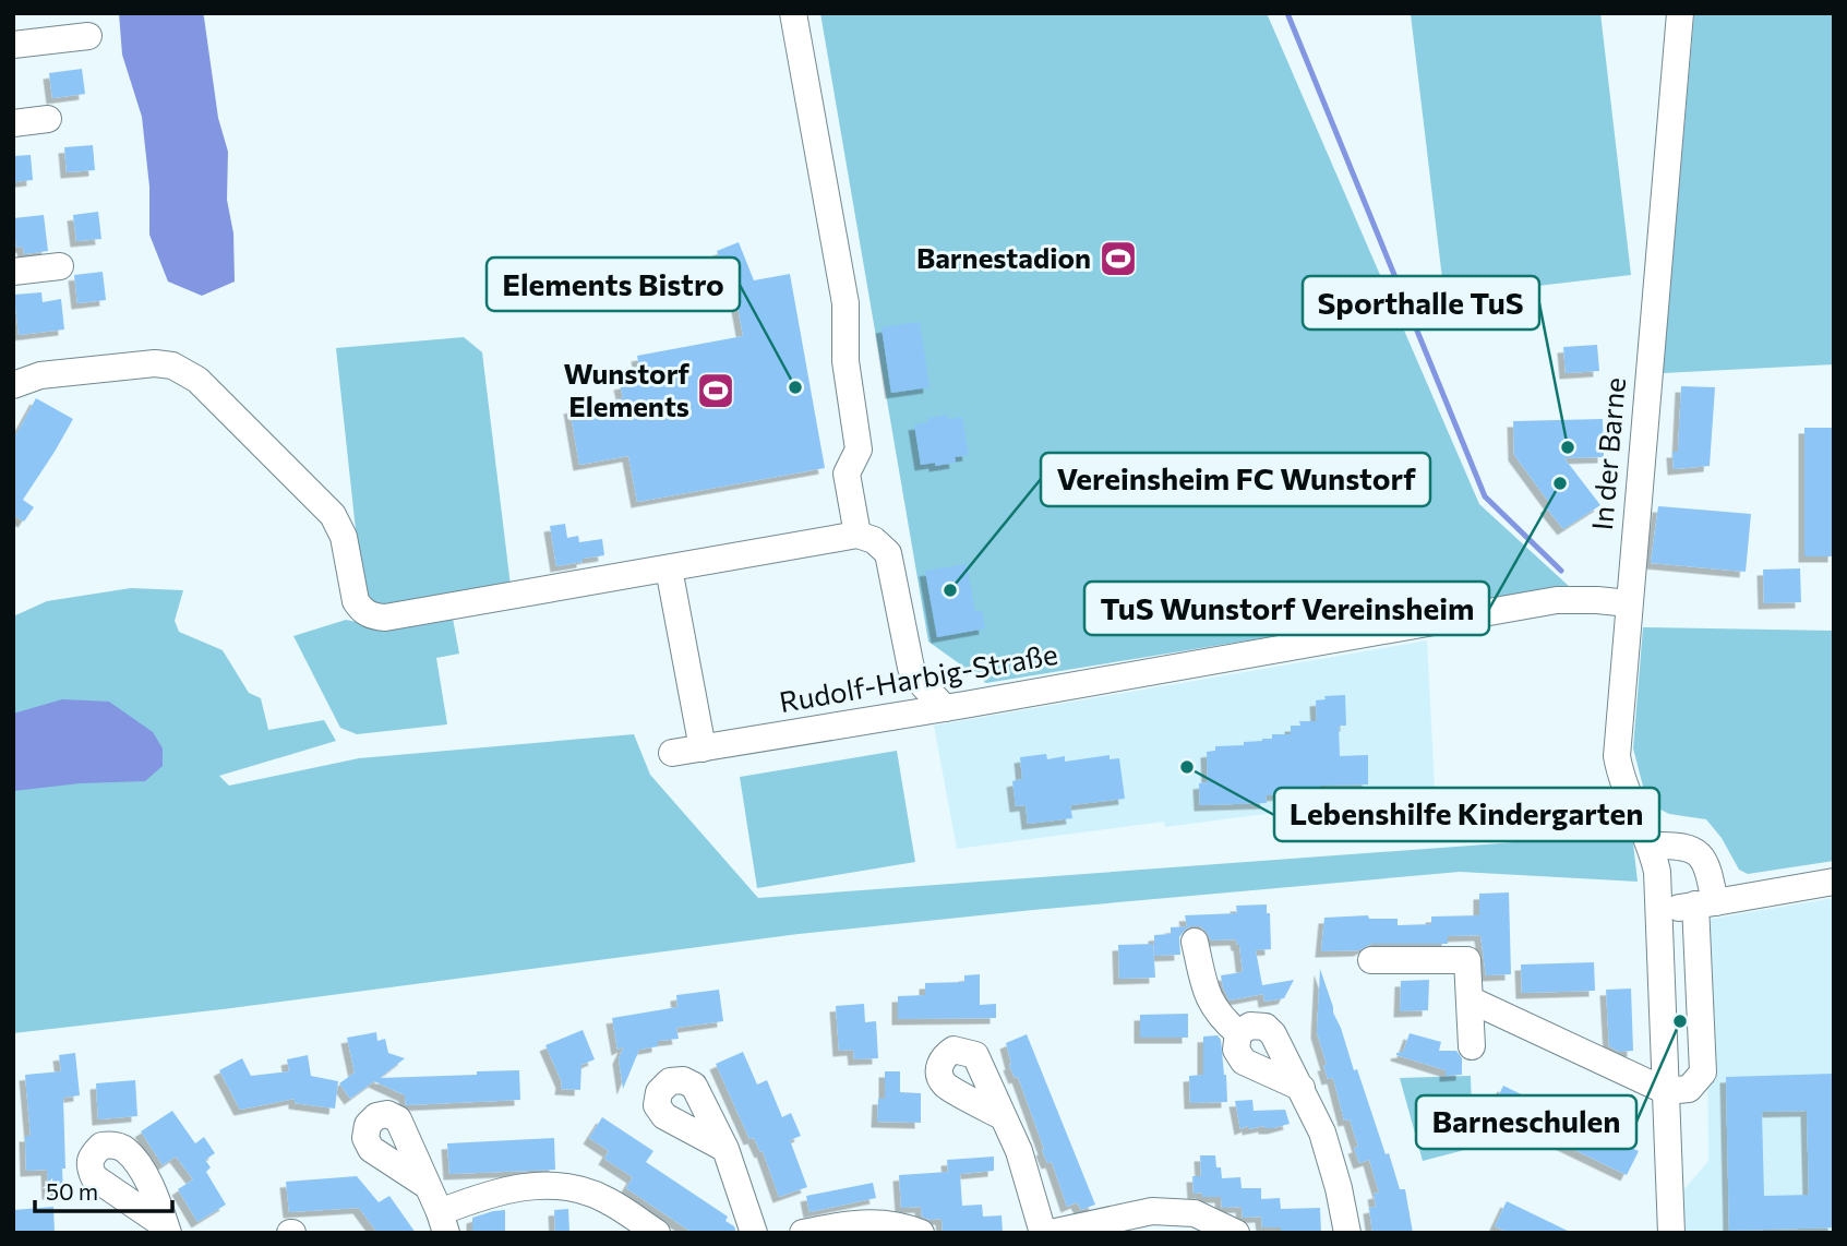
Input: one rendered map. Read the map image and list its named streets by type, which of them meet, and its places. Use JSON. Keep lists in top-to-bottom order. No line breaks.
{"streets":{"street":["In der Barne","Rudolf-Harbig-Straße"]},"crossings":[["In der Barne","Rudolf-Harbig-Straße"]],"places":{"sports":["Barnestadion","Wunstorf Elements"],"other":["Elements Bistro","Sporthalle TuS","TuS Wunstorf Vereinsheim","Vereinsheim FC Wunstorf","Lebenshilfe Kindergarten","Barneschulen"]},"scale_bar":"50 m"}
